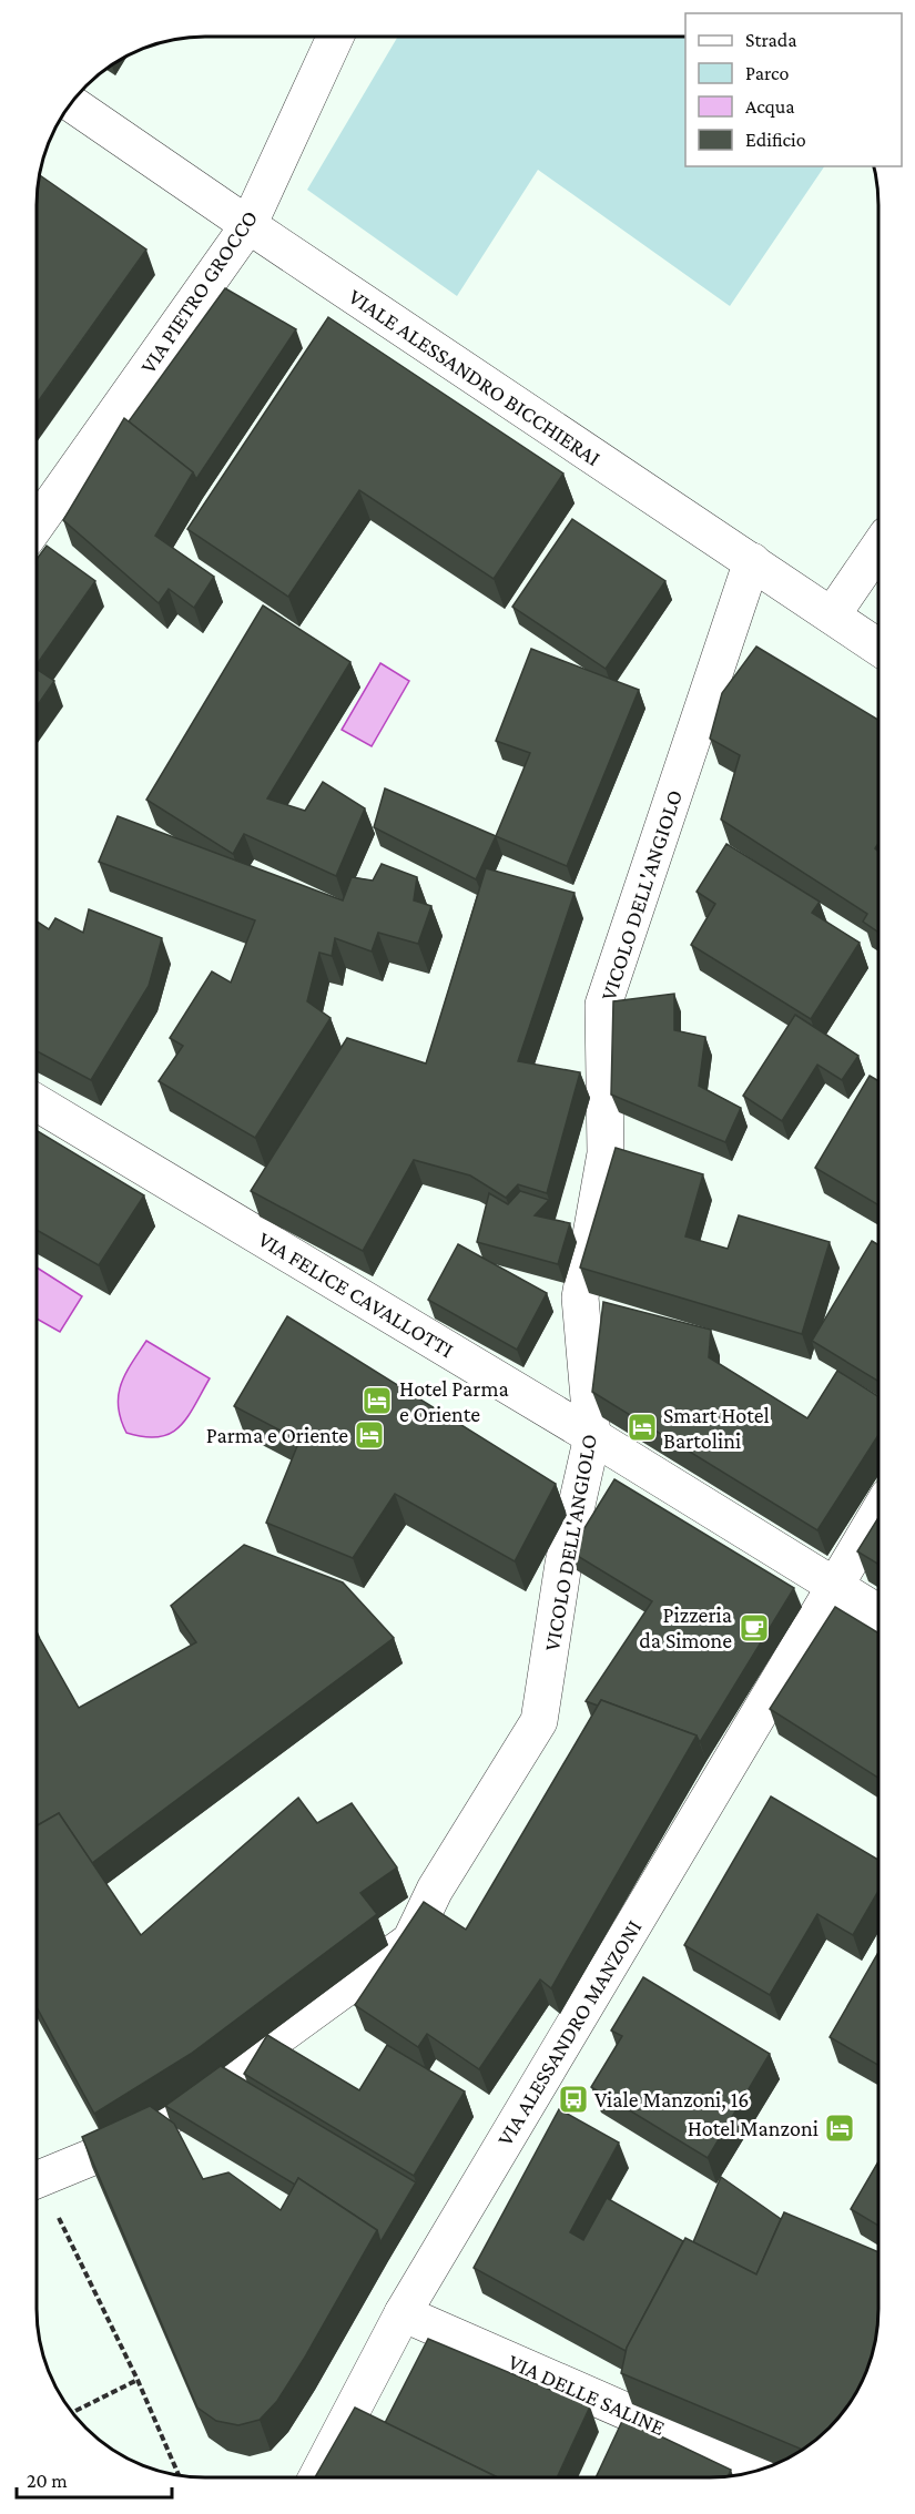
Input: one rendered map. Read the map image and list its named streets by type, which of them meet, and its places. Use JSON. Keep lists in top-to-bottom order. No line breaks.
{"streets":{"street":["VIA PIETRO GROCCO","VIALE ALESSANDRO BICCHIERAI","VICOLO DELL'ANGIOLO","VIA FELICE CAVALLOTTI","VIA ALESSANDRO MANZONI","VIA DELLE SALINE"]},"crossings":[["VIA PIETRO GROCCO","VIALE ALESSANDRO BICCHIERAI"],["VIALE ALESSANDRO BICCHIERAI","VICOLO DELL'ANGIOLO"],["VICOLO DELL'ANGIOLO","VIA FELICE CAVALLOTTI"],["VIA FELICE CAVALLOTTI","VIA ALESSANDRO MANZONI"],["VIA ALESSANDRO MANZONI","VIA DELLE SALINE"]],"places":{"hotel":["Hotel Parma e Oriente","Smart Hotel Bartolini","Parma e Oriente","Hotel Manzoni"],"cafe":["Pizzeria da Simone"],"bus stop":["Viale Manzoni, 16"]},"legend":["Strada","Parco","Acqua","Edificio"],"scale_bar":"20 m"}
